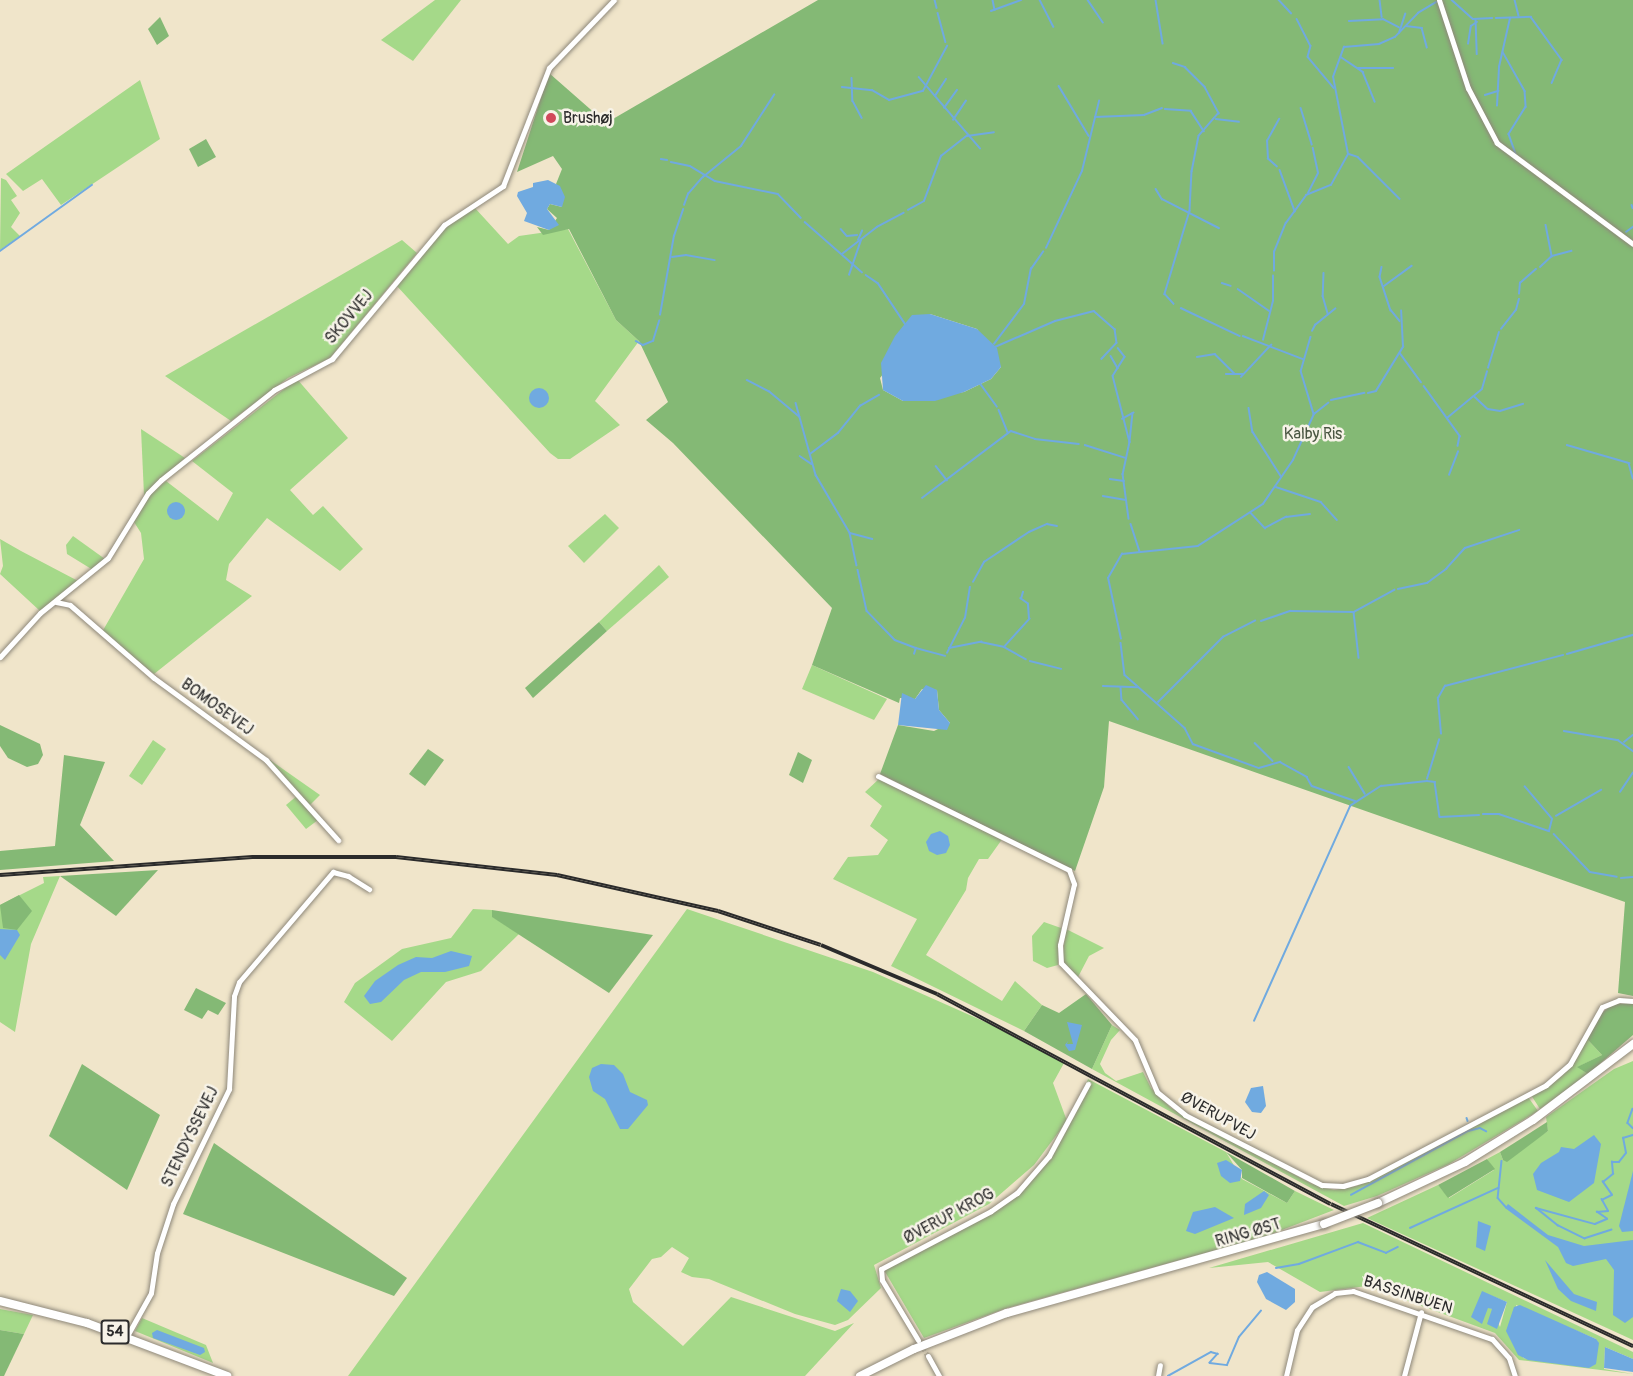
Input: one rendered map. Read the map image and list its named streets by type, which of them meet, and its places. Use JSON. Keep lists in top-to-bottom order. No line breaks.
{"streets":{"main road":["RING ØST","54"],"street":["SKOVVEJ","BOMOSEVEJ","ØVERUPVEJ","STENDYSSEVEJ","ØVERUP KROG","BASSINBUEN"]},"crossings":[["SKOVVEJ","BOMOSEVEJ"],["STENDYSSEVEJ","54"]],"parks":["Kalby Ris"],"places":["Brushøj"]}
